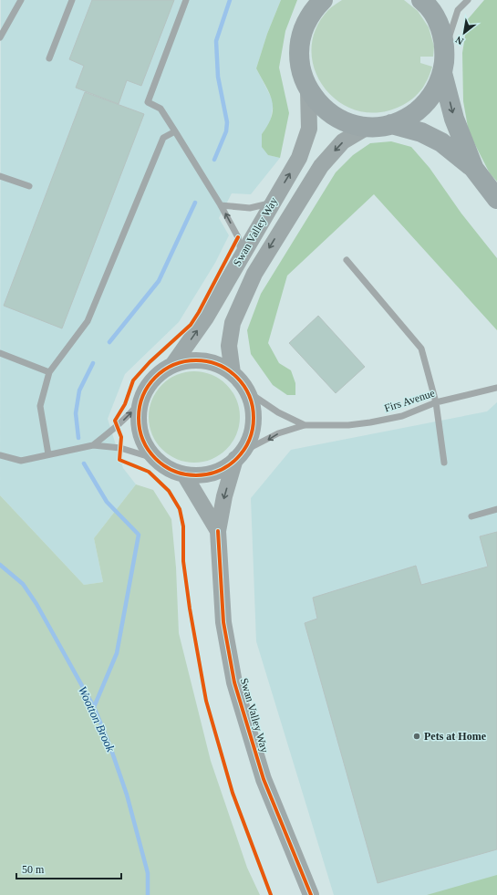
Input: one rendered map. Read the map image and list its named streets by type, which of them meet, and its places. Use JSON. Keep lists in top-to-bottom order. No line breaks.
{"streets":{"street":["Swan Valley Way"],"lane":["Firs Avenue"]},"crossings":[["Swan Valley Way","Firs Avenue"]],"water":["Wootton Brook"],"places":["Pets at Home"],"scale_bar":"50 m","north":"bottom left"}
